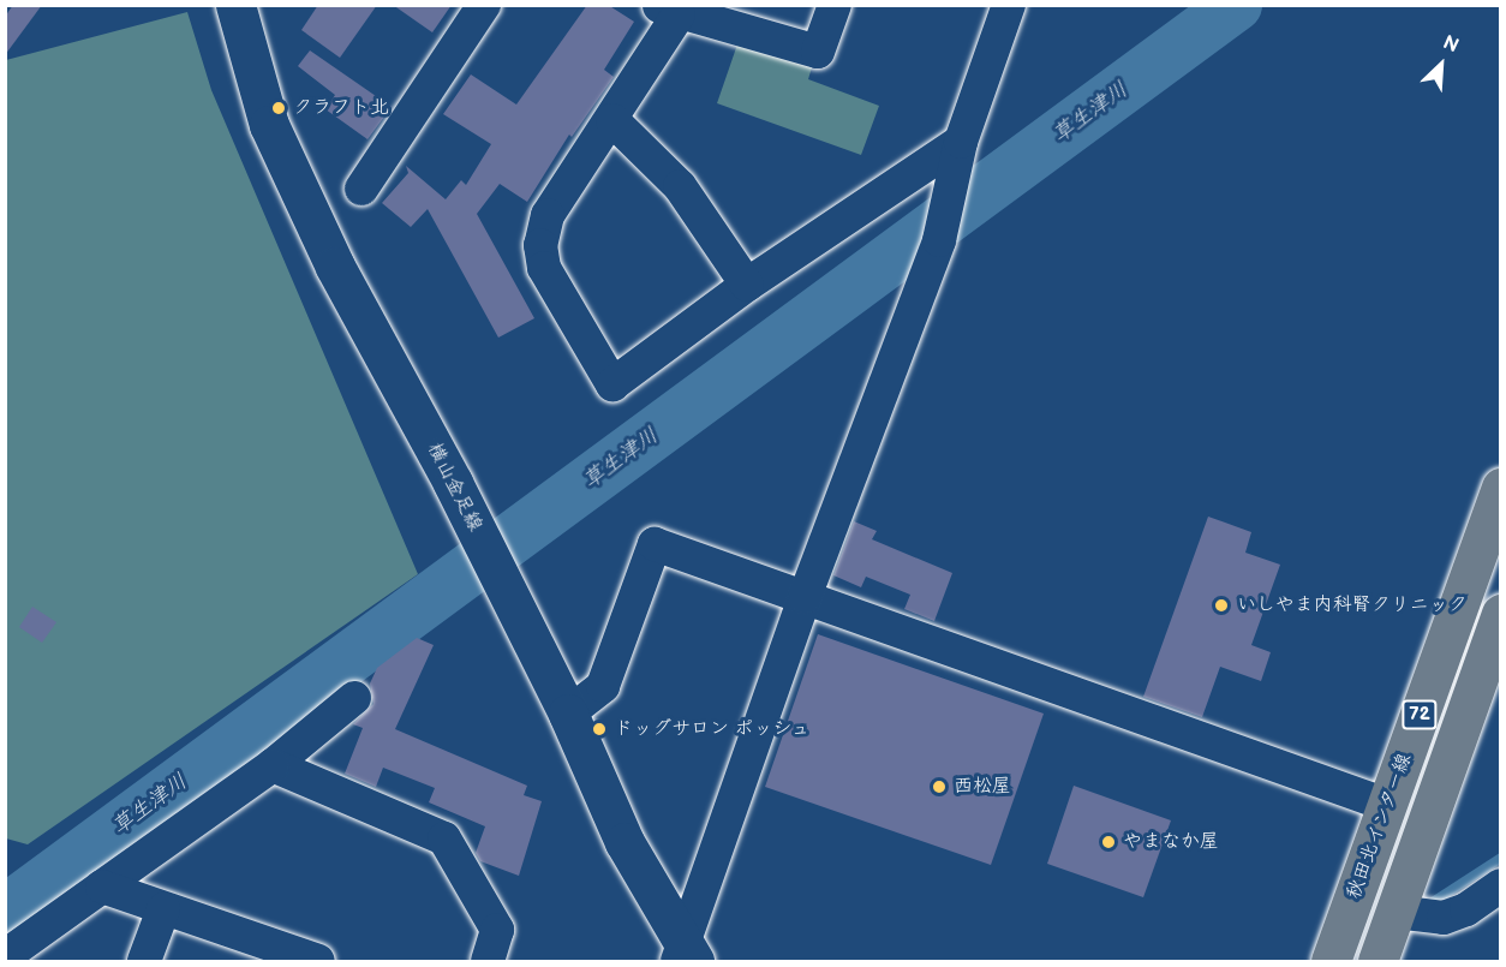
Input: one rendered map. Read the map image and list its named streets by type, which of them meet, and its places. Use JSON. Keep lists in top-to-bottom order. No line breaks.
{"streets":{"main road":["72","秋田北インター線"],"street":["横山金足線"]},"water":["草生津川"],"places":["クラフト北","いしやま内科腎クリニック","ドッグサロン ポッシュ","西松屋","やまなか屋"],"north":"top right"}
